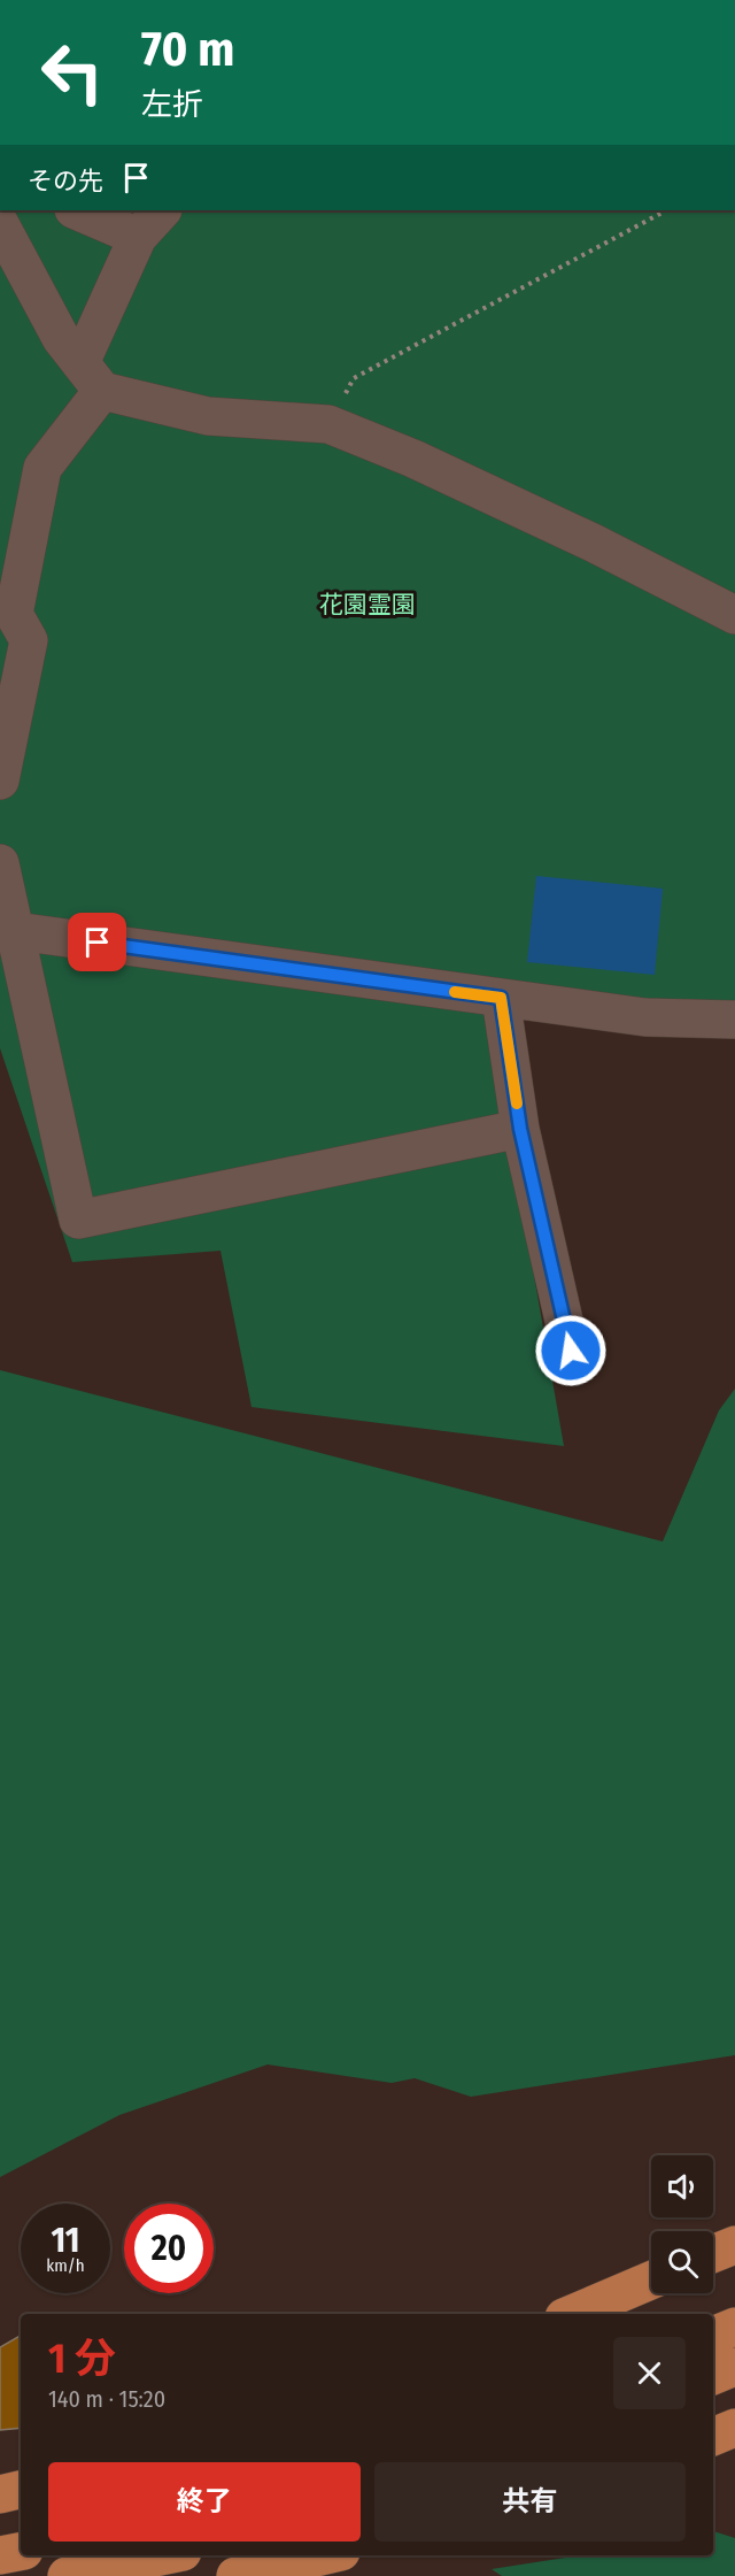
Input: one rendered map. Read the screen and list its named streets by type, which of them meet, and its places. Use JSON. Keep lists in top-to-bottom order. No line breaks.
{"parks":["花園霊園"],"page":{"turn":["70 m","左折"],"then":"その先","speed":"11 km/h","limit":"20","heading":["1 分","140 m · 15:20"],"buttons":["終了","共有"]}}
